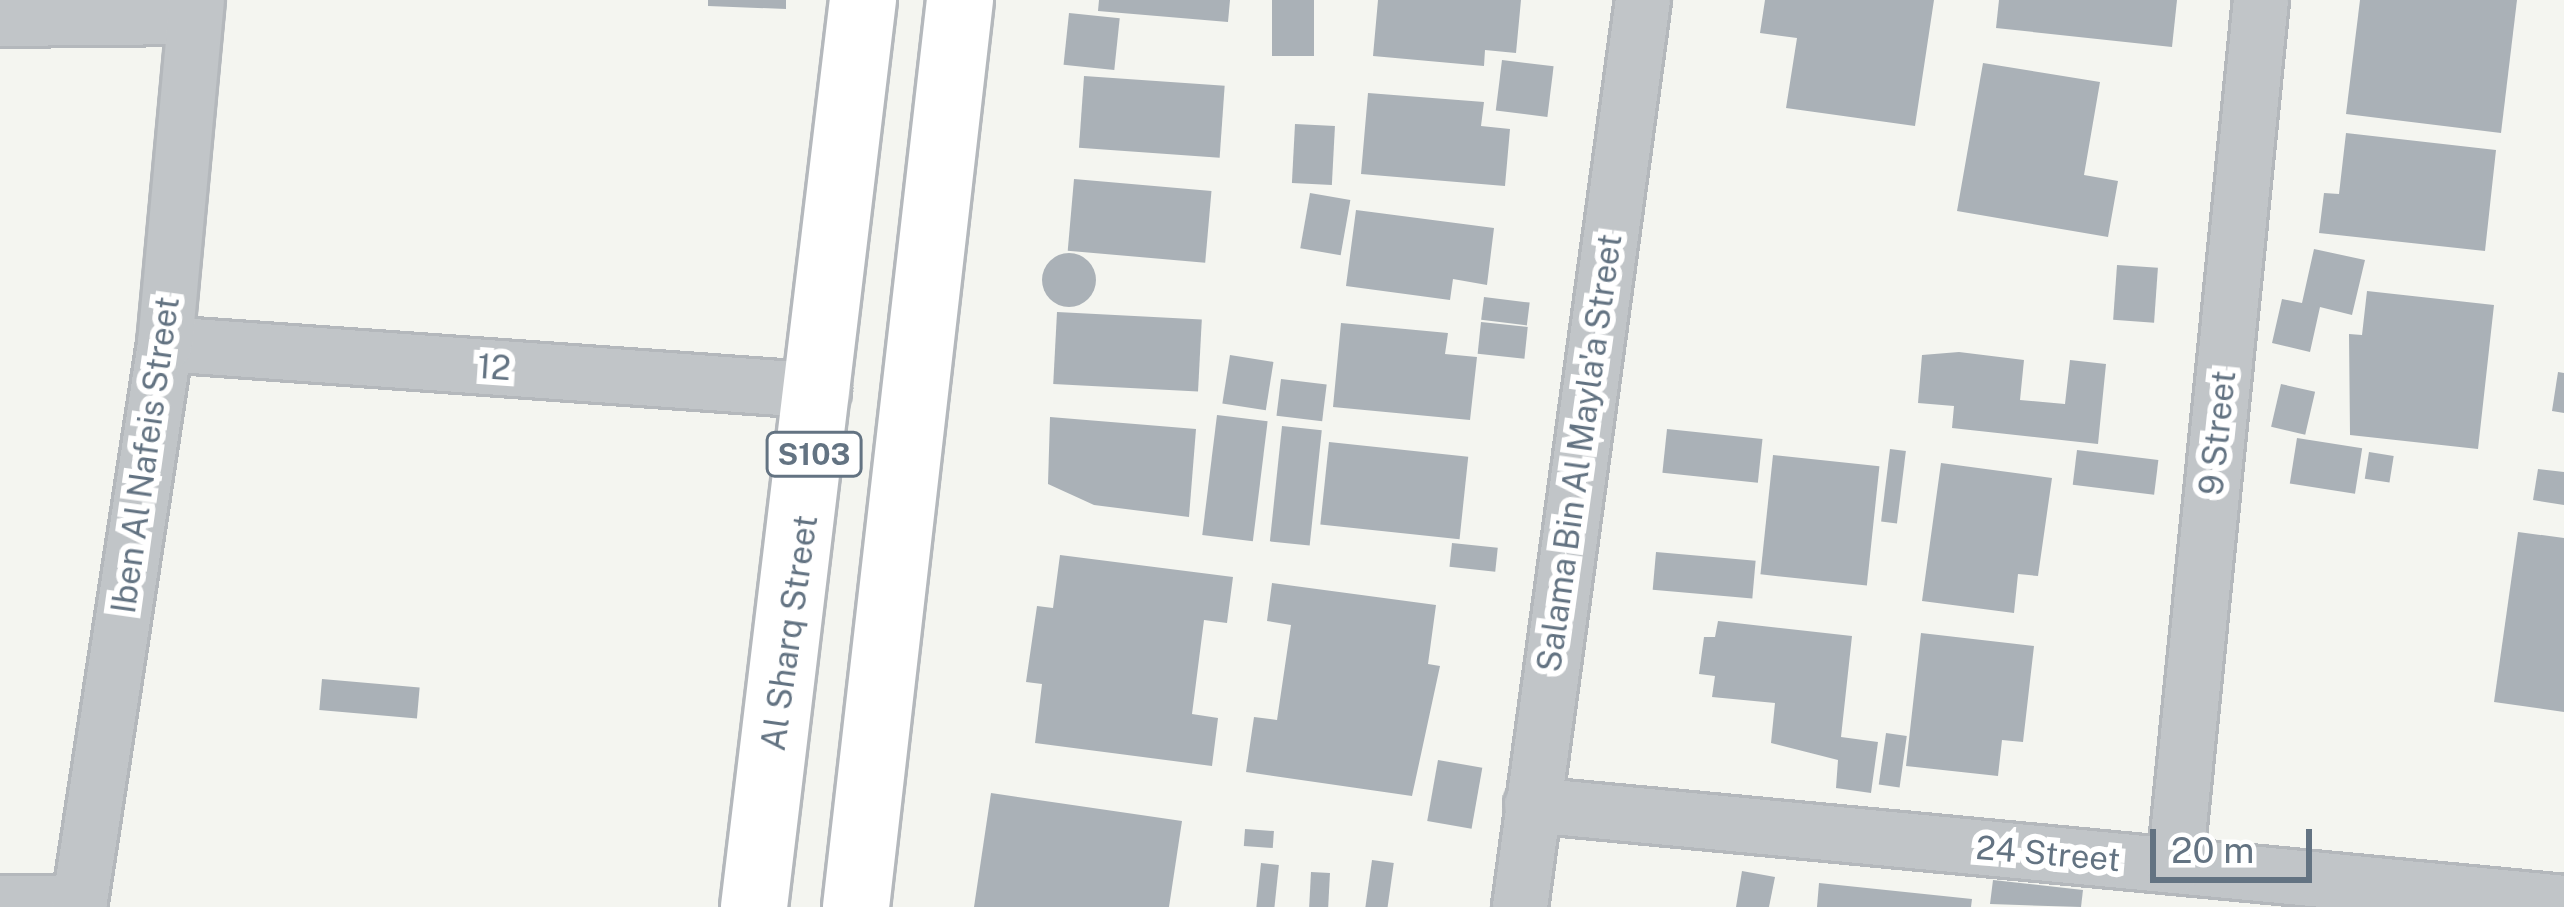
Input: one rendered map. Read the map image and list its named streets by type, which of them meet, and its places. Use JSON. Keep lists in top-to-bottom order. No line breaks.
{"streets":{"main road":["S103","Al Sharq Street"],"street":["12","9 Street","Salama Bin Al Mayla'a Street","Iben Al Nafeis Street","24 Street"]},"crossings":[["12","Iben Al Nafeis Street"],["12","Al Sharq Street"],["9 Street","24 Street"],["Salama Bin Al Mayla'a Street","24 Street"]],"scale_bar":"20 m"}
